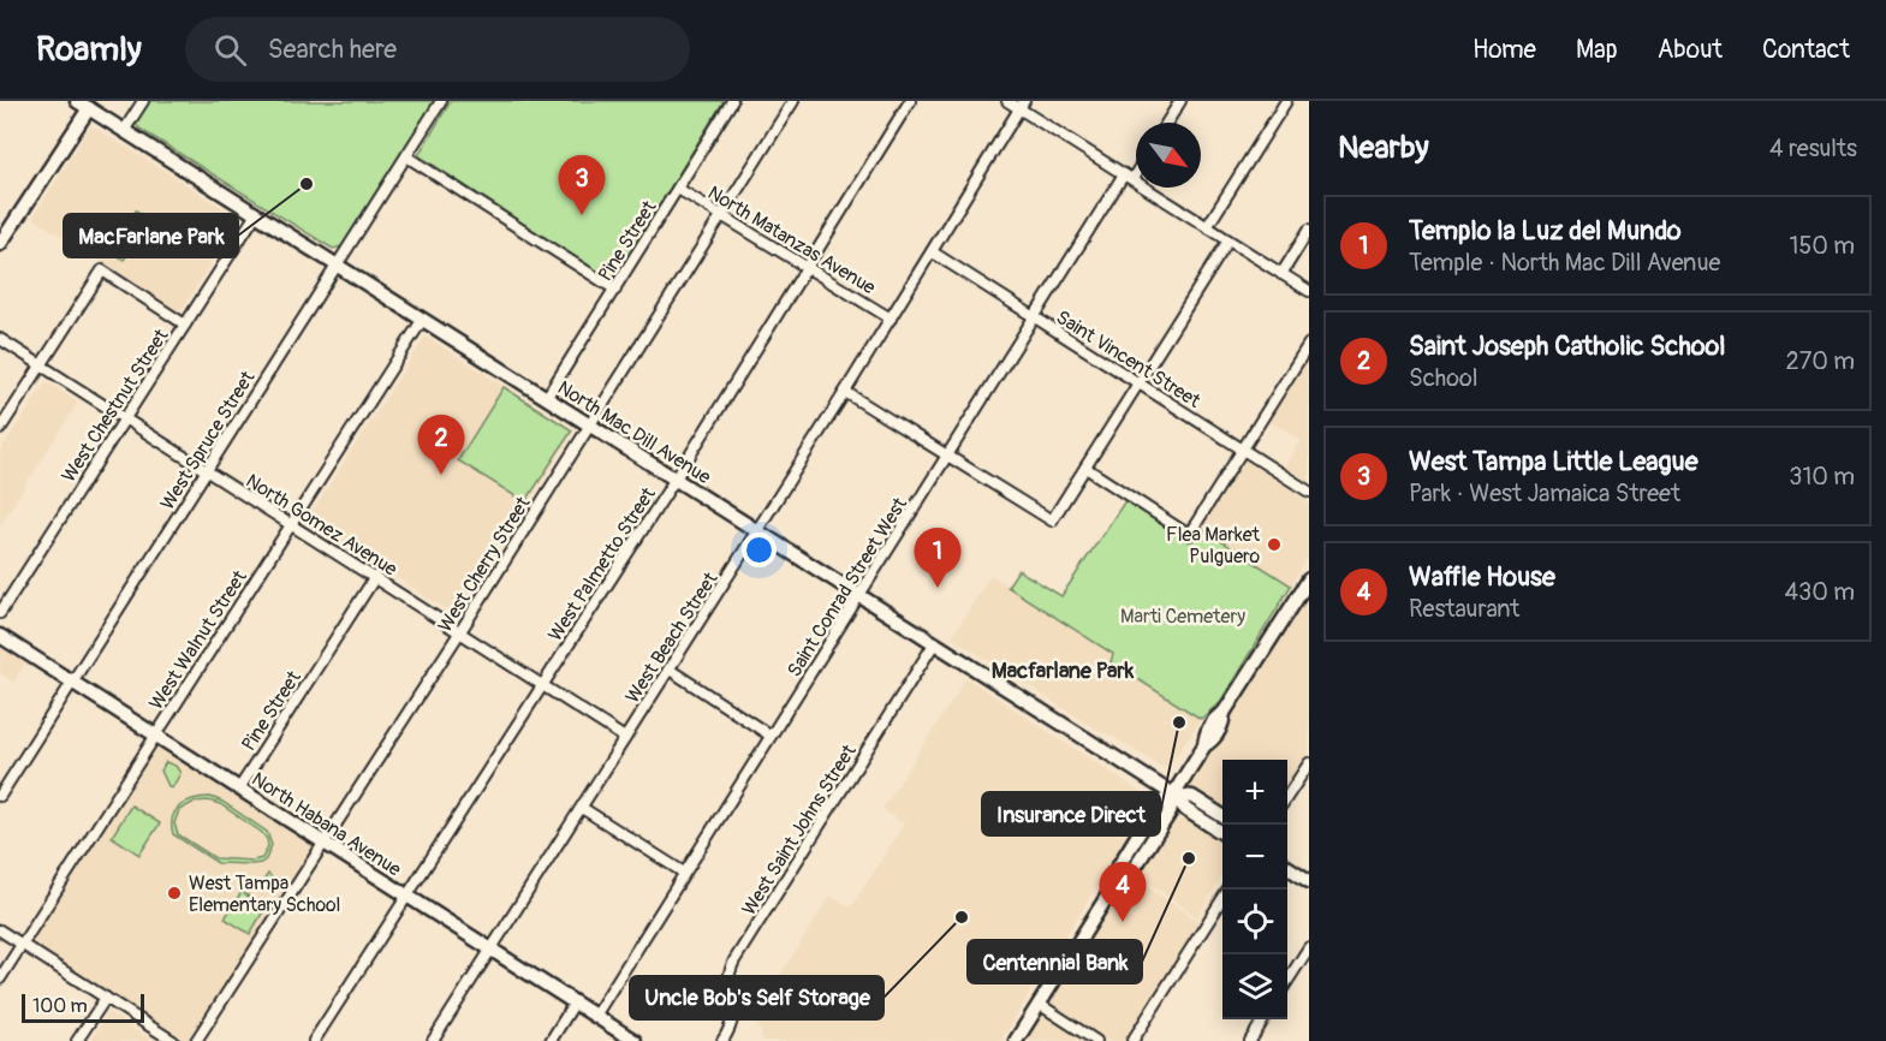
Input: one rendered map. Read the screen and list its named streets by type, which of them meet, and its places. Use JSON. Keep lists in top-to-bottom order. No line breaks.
{"streets":{"street":["North Matanzas Avenue","Pine Street","Saint Vincent Street","West Chestnut Street","North Mac Dill Avenue","West Spruce Street","North Gomez Avenue","West Cherry Street","West Palmetto Street","Saint Conrad Street West","West Beach Street","West Walnut Street","North Habana Avenue","West Saint Johns Street"]},"crossings":[["North Matanzas Avenue","Pine Street"],["North Matanzas Avenue","West Cherry Street"],["North Matanzas Avenue","West Palmetto Street"],["North Matanzas Avenue","West Beach Street"],["Pine Street","North Mac Dill Avenue"],["Pine Street","North Gomez Avenue"],["Pine Street","North Habana Avenue"],["Saint Vincent Street","Saint Conrad Street West"],["Saint Vincent Street","West Beach Street"],["West Chestnut Street","North Mac Dill Avenue"],["West Chestnut Street","North Gomez Avenue"],["North Mac Dill Avenue","West Spruce Street"],["North Mac Dill Avenue","West Cherry Street"],["North Mac Dill Avenue","West Palmetto Street"],["North Mac Dill Avenue","Saint Conrad Street West"],["North Mac Dill Avenue","West Beach Street"],["North Mac Dill Avenue","West Walnut Street"],["North Mac Dill Avenue","West Saint Johns Street"],["West Spruce Street","North Gomez Avenue"],["West Spruce Street","North Habana Avenue"],["North Gomez Avenue","West Cherry Street"],["North Gomez Avenue","West Palmetto Street"],["North Gomez Avenue","West Beach Street"],["North Gomez Avenue","West Walnut Street"],["West Cherry Street","North Habana Avenue"],["West Palmetto Street","North Habana Avenue"],["Saint Conrad Street West","North Habana Avenue"],["West Beach Street","North Habana Avenue"],["West Walnut Street","North Habana Avenue"]],"districts":["Macfarlane Park"],"parks":["Marti Cemetery"],"places":["MacFarlane Park","Flea Market Pulguero","Insurance Direct","Centennial Bank","West Tampa Elementary School","Uncle Bob's Self Storage"],"scale_bar":"100 m","north":"bottom right","page":{"header":"Roamly","search":"Search here","nav":["Home","Map","About","Contact"],"heading":["Nearby","4 results"],"pins":["3","2","1","4"],"list":[{"mark":"1","name":"Templo la Luz del Mundo","note":"Temple · North Mac Dill Avenue","value":"150 m"},{"mark":"2","name":"Saint Joseph Catholic School","note":"School","value":"270 m"},{"mark":"3","name":"West Tampa Little League","note":"Park · West Jamaica Street","value":"310 m"},{"mark":"4","name":"Waffle House","note":"Restaurant","value":"430 m"}],"map_buttons":["+","−"],"scale":"100 m"}}
